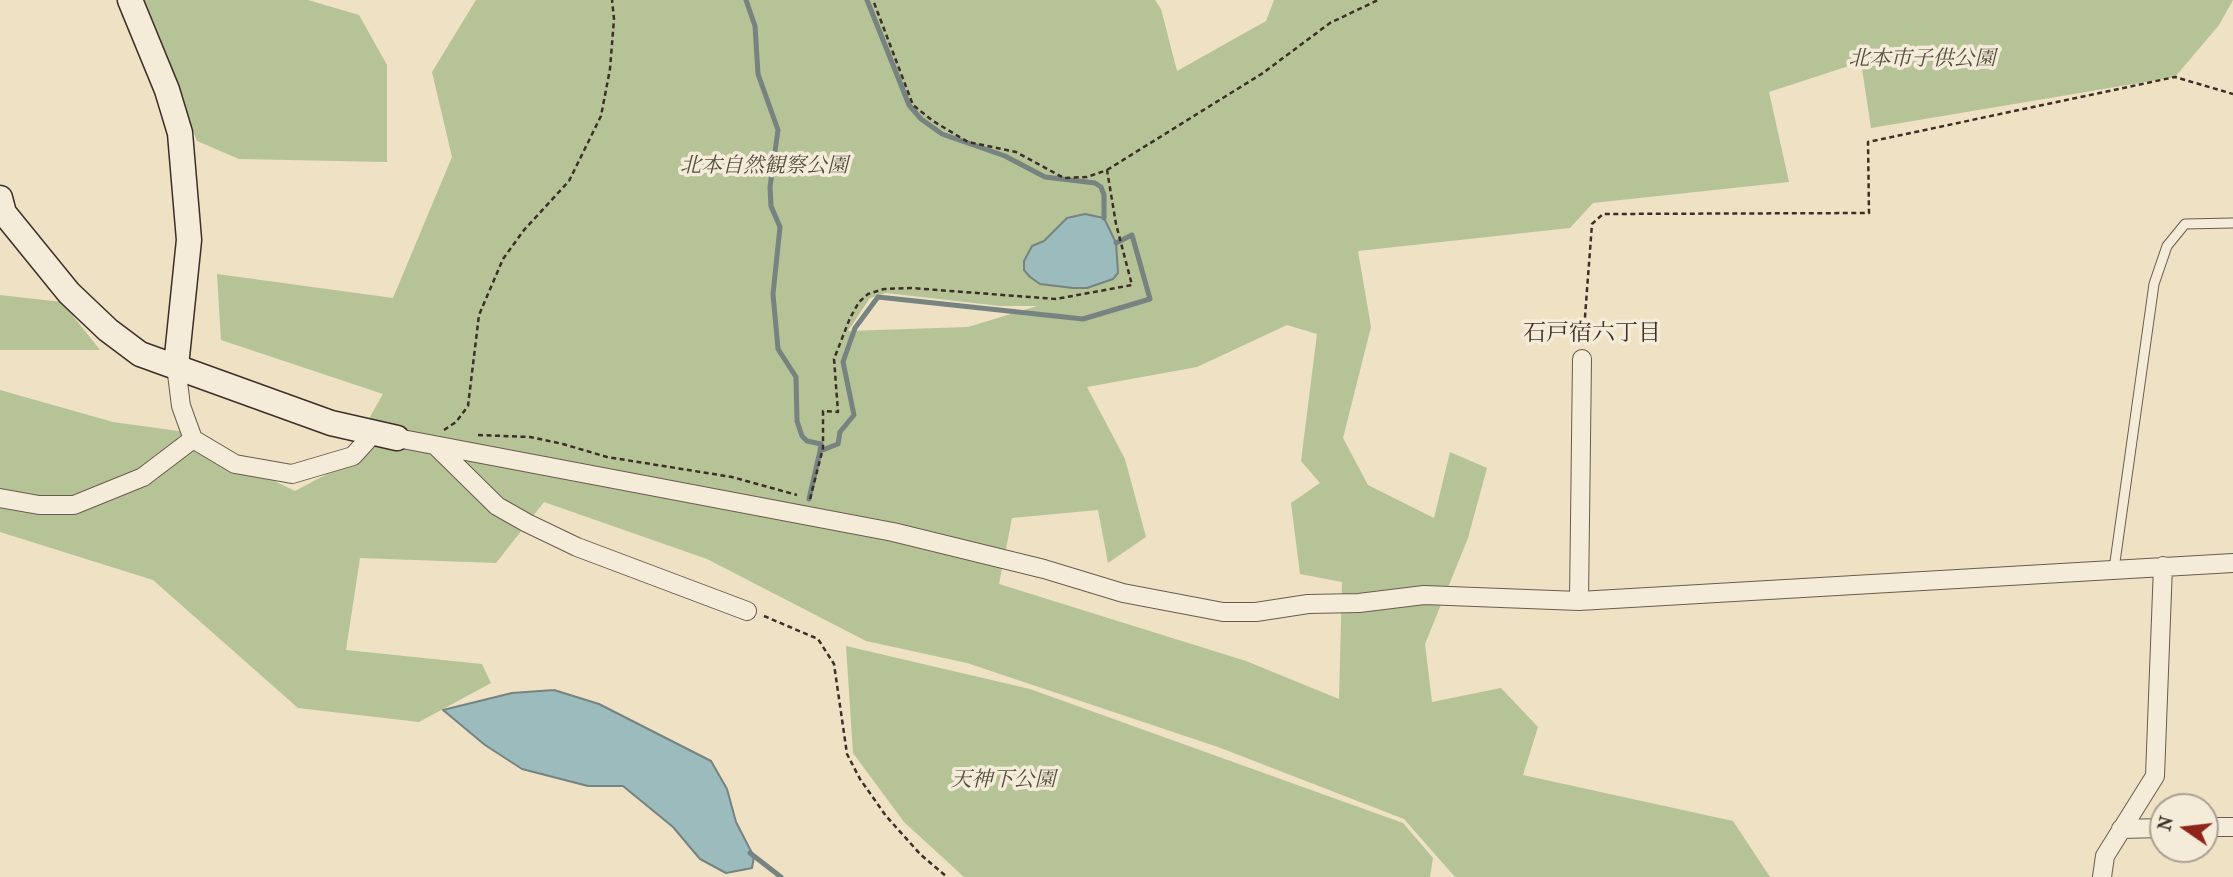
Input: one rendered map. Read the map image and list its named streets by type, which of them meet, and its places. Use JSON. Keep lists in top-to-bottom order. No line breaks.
{"districts":["石戸宿六丁目"],"parks":["北本市子供公園","北本自然観察公園","天神下公園"],"north":"left"}
